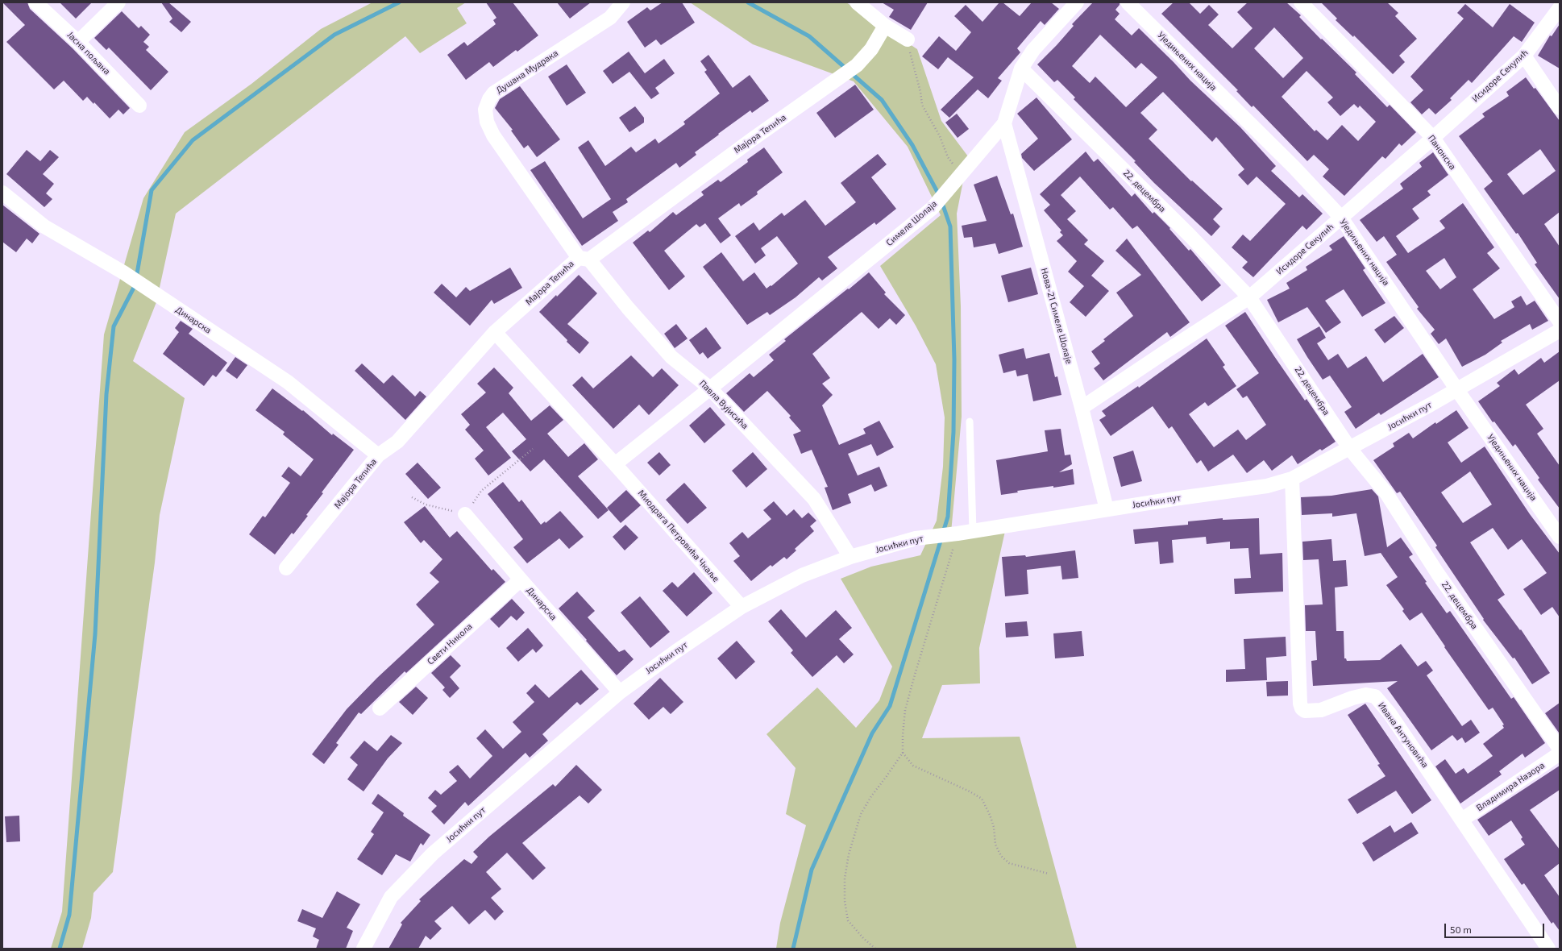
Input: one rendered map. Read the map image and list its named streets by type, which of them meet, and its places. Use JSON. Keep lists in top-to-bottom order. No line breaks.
{"streets":{"street":["Јасна пољана","Уједињених нација","Душана Мудрака","Исидоре Секулић","Мајора Тепића","Панонска","22. децембра","Симеле Шолаја","Нова-21 Симеле Шолаје","Динарска","Павла Вујисића","Јосићки пут","Миодрага Петровића Чкаље","Свети Никола","Ивана Антуновића","Владимира Назора"]},"crossings":[["Уједињених нација","Исидоре Секулић"],["Уједињених нација","Јосићки пут"],["Душана Мудрака","Мајора Тепића"],["Душана Мудрака","Павла Вујисића"],["Исидоре Секулић","Панонска"],["Исидоре Секулић","22. децембра"],["Исидоре Секулић","Нова-21 Симеле Шолаје"],["Мајора Тепића","Динарска"],["Мајора Тепића","Павла Вујисића"],["Мајора Тепића","Миодрага Петровића Чкаље"],["22. децембра","Симеле Шолаја"],["22. децембра","Јосићки пут"],["Симеле Шолаја","Нова-21 Симеле Шолаје"],["Симеле Шолаја","Павла Вујисића"],["Нова-21 Симеле Шолаје","Јосићки пут"],["Динарска","Јосићки пут"],["Динарска","Свети Никола"],["Павла Вујисића","Јосићки пут"],["Јосићки пут","Миодрага Петровића Чкаље"],["Јосићки пут","Ивана Антуновића"],["Ивана Антуновића","Владимира Назора"]],"scale_bar":"50 m"}
